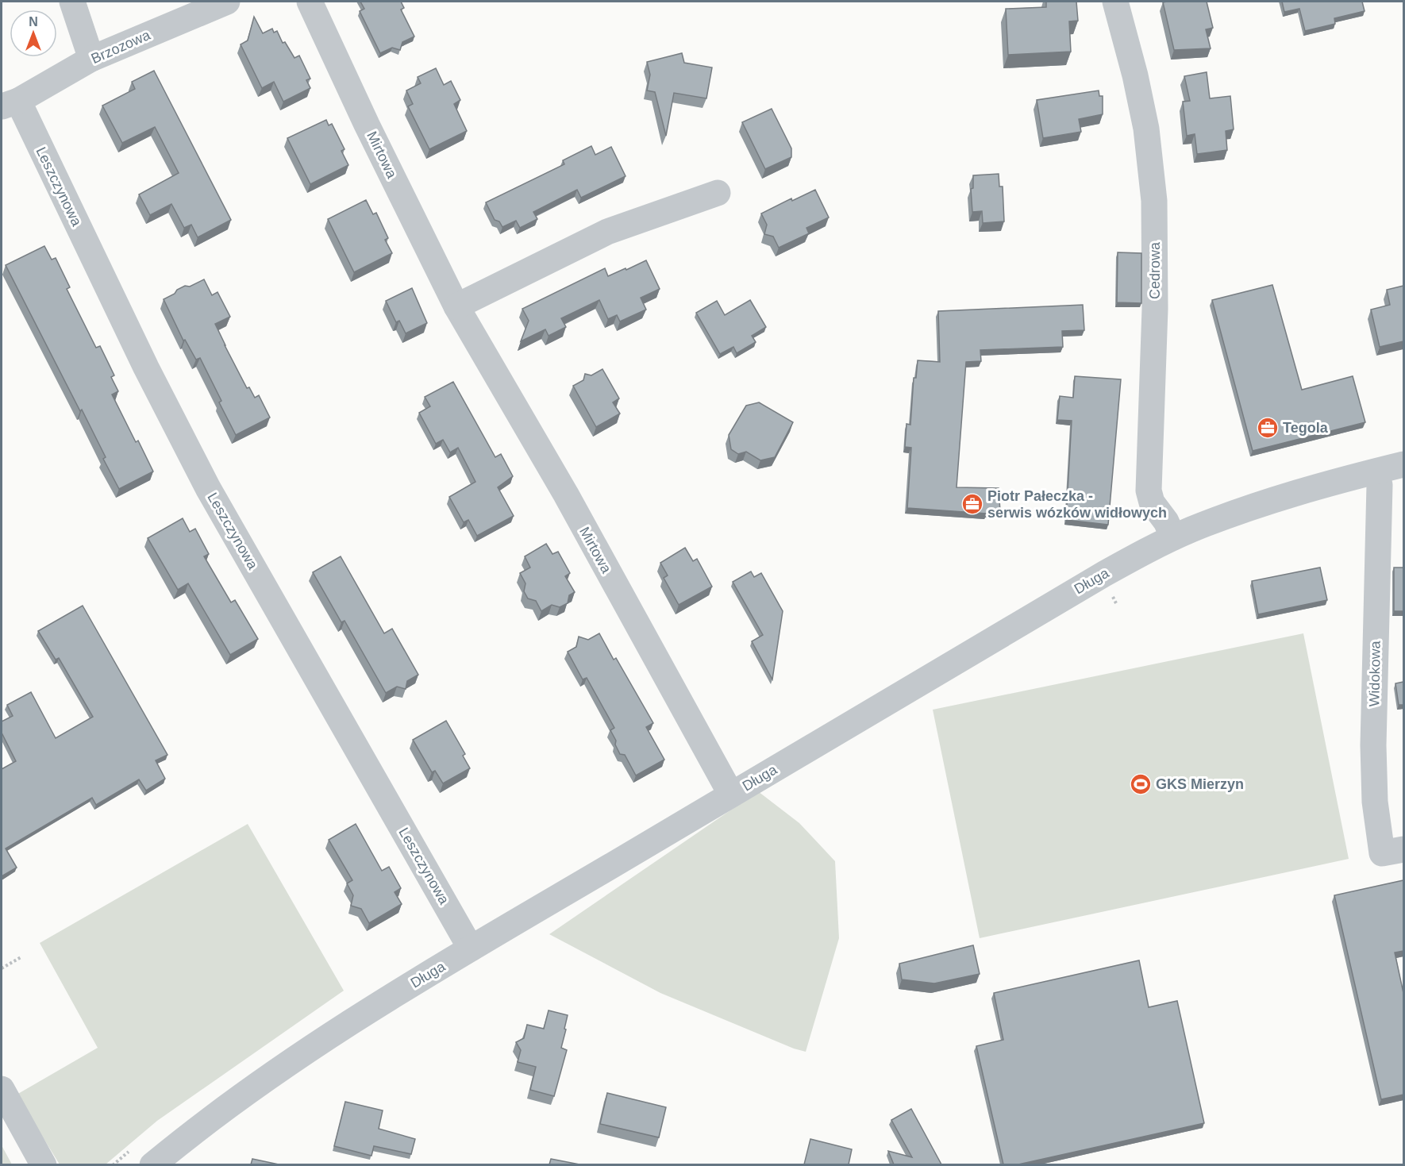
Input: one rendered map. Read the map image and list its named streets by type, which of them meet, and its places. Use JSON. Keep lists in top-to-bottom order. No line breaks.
{"streets":{"street":["Brzozowa","Mirtowa","Leszczynowa","Cedrowa","Długa","Widokowa"]},"crossings":[["Brzozowa","Leszczynowa"],["Mirtowa","Długa"],["Leszczynowa","Długa"],["Cedrowa","Długa"],["Długa","Widokowa"]],"places":{"office":["Tegola","Piotr Pałeczka - serwis wózków widłowych"],"sports":["GKS Mierzyn"]},"north":"top"}
